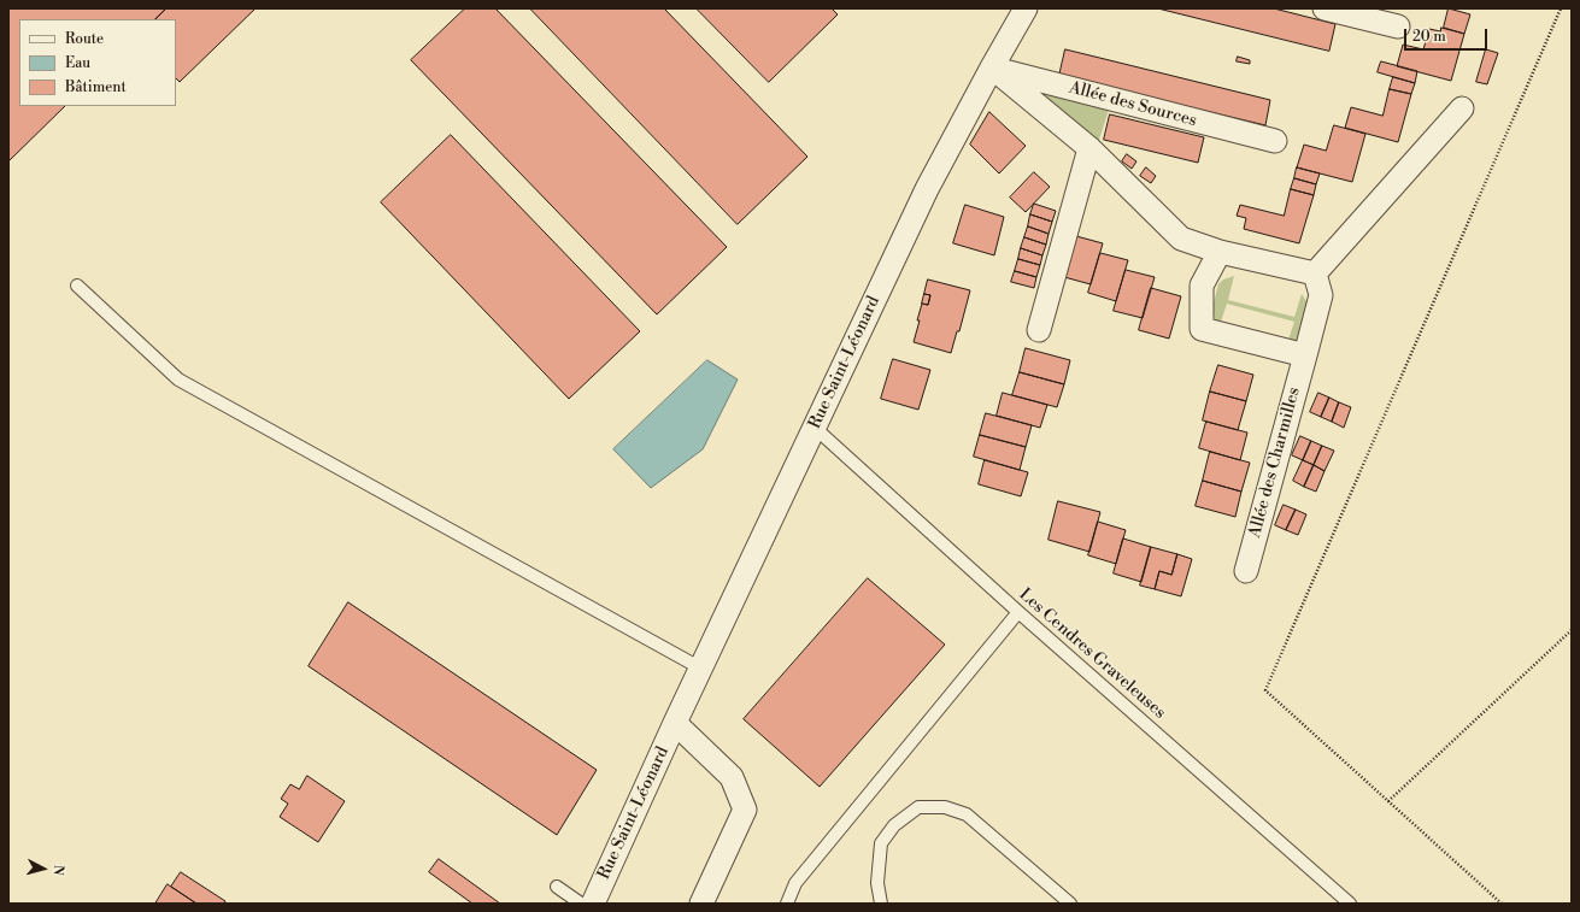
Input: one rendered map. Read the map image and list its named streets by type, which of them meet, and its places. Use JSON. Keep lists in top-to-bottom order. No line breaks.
{"streets":{"street":["Allée des Sources","Rue Saint-Léonard","Allée des Charmilles"],"lane":["Les Cendres Graveleuses"]},"crossings":[["Allée des Sources","Rue Saint-Léonard"],["Rue Saint-Léonard","Les Cendres Graveleuses"]],"legend":["Route","Eau","Bâtiment"],"scale_bar":"20 m","north":"right"}
